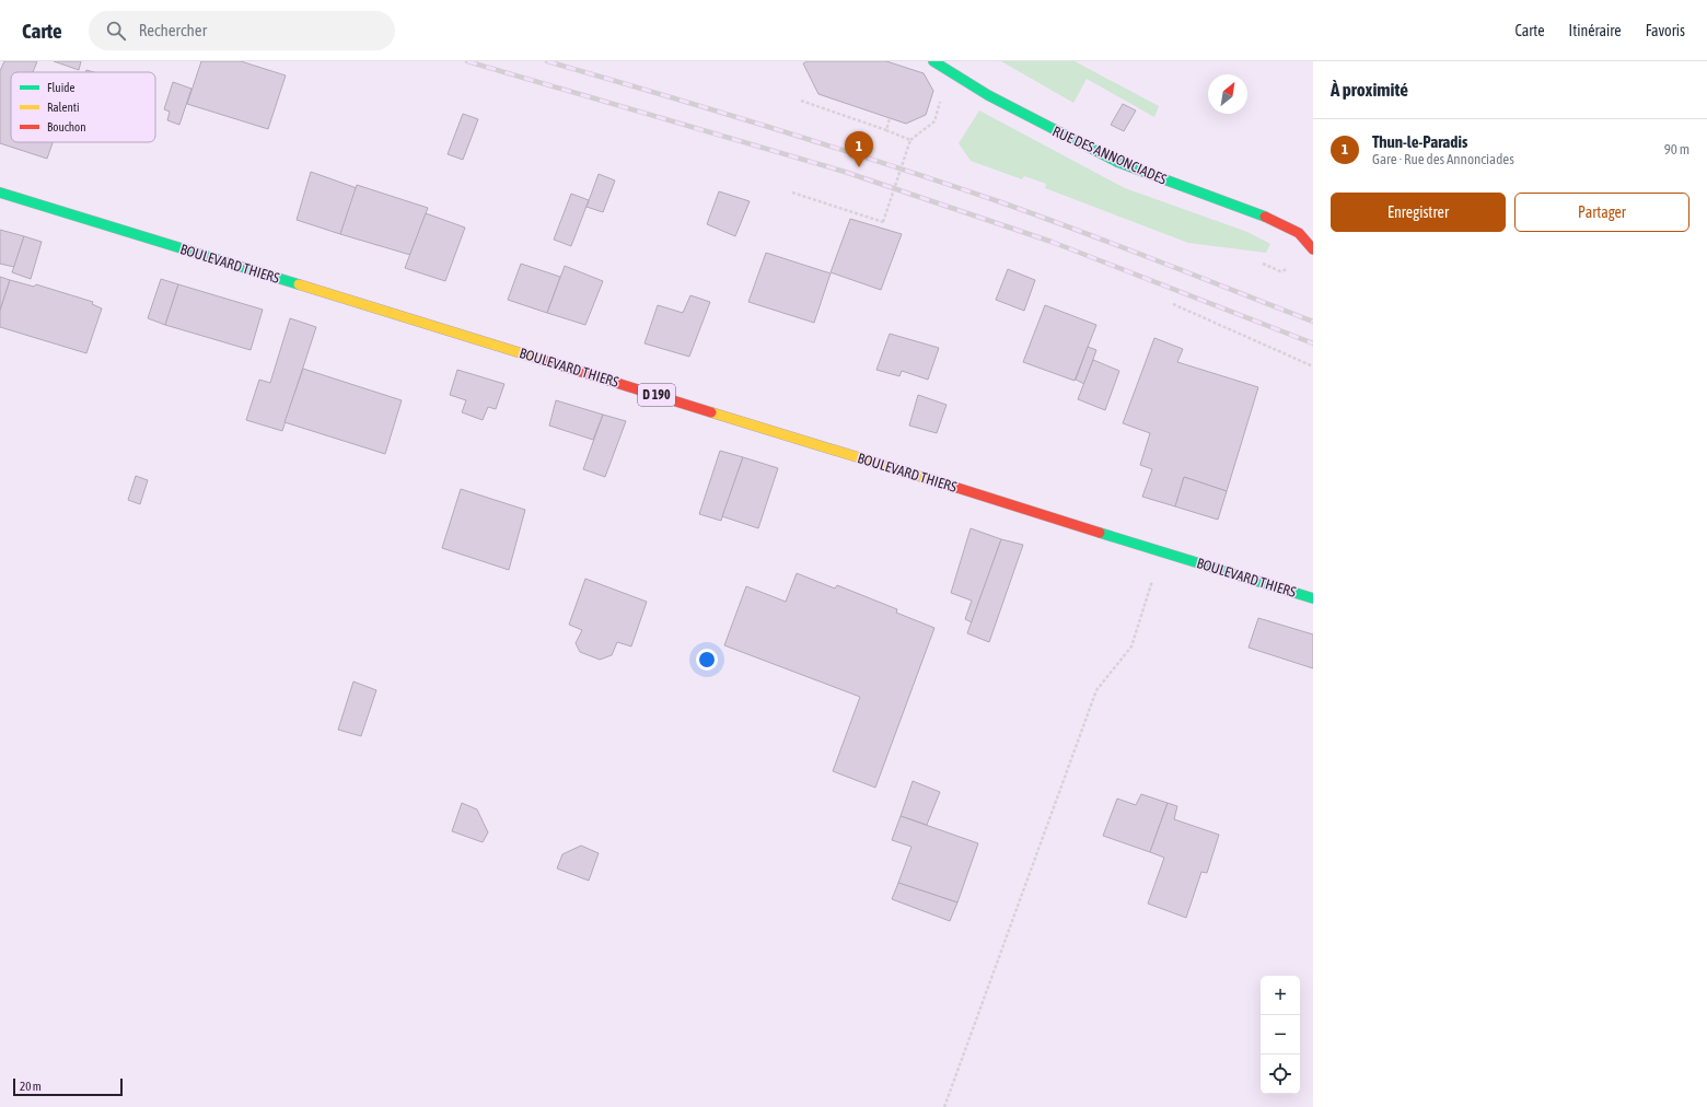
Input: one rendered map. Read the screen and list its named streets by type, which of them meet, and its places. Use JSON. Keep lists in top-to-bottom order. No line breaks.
{"streets":{"main road":["RUE DES ANNONCIADES","BOULEVARD THIERS","D 190"]},"legend":["Fluide","Ralenti","Bouchon"],"scale_bar":"20 m","north":"top right","page":{"header":"Carte","search":"Rechercher","nav":["Carte","Itinéraire","Favoris"],"heading":"À proximité","list":[{"mark":"1","name":"Thun-le-Paradis","note":"Gare · Rue des Annonciades","value":"90 m"}],"pins":"1","buttons":["Enregistrer","Partager"],"map_buttons":["+","−"],"scale":"20 m"}}
